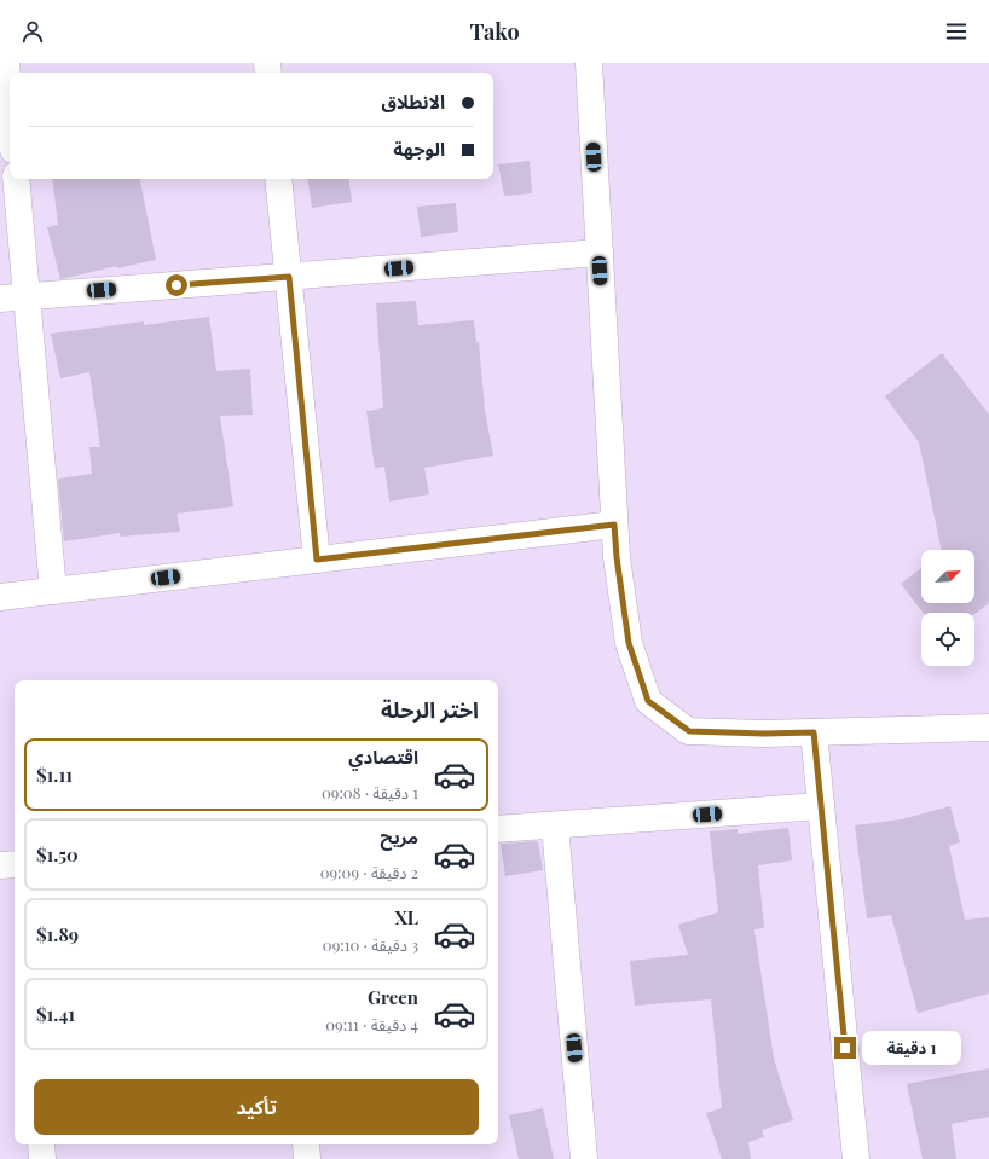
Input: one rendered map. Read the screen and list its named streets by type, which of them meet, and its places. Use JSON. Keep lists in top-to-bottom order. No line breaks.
{"north":"top right","page":{"header":"Tako","banner":["الانطلاق","الوجهة"],"heading":"اختر الرحلة","list":[{"name":"اقتصادي","note":"1 دقيقة · 09:08","value":"$1.11"},{"name":"مريح","note":"2 دقيقة · 09:09","value":"$1.50"},{"name":"XL","note":"3 دقيقة · 09:10","value":"$1.89"},{"name":"Green","note":"4 دقيقة · 09:11","value":"$1.41"}],"bubble":"1 دقيقة","buttons":"تأكيد"}}
